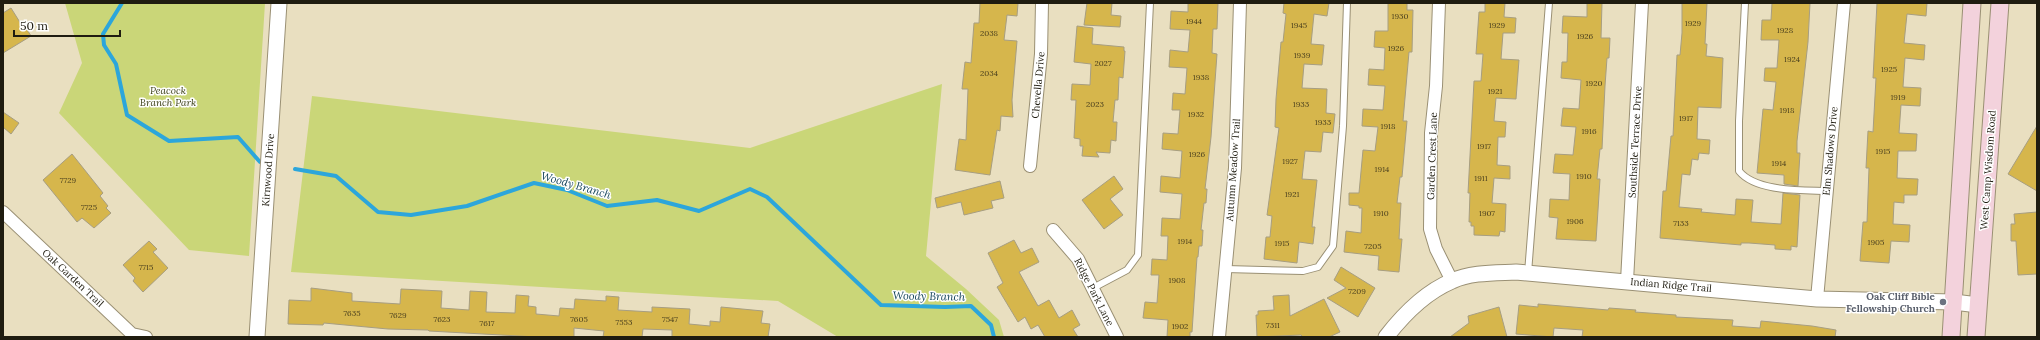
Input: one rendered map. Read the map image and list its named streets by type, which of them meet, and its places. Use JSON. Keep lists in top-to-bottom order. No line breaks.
{"streets":{"main road":["West Camp Wisdom Road"],"street":["Chevella Drive","Southside Terrace Drive","Elm Shadows Drive","Garden Crest Lane","Kirnwood Drive","Autumn Meadow Trail","Oak Garden Trail","Indian Ridge Trail","Ridge Park Lane"]},"crossings":[["Southside Terrace Drive","Indian Ridge Trail"],["Elm Shadows Drive","Indian Ridge Trail"],["Garden Crest Lane","Indian Ridge Trail"],["West Camp Wisdom Road","Indian Ridge Trail"]],"water":["Woody Branch"],"parks":["Peacock Branch Park"],"places":["Oak Cliff Bible Fellowship Church"],"house_numbers":["1930","1944","1929","1945","1929","1928","2038","1926","1926","1939","1924","2027","1925","2034","1938","1920","1921","1919","2023","1933","1918","1932","1917","1933","1918","1916","1917","1915","1926","1927","1914","1914","1910","1911","7729","1921","7725","1910","1907","1906","7133","1914","1905","1915","7205","7715","1908","7209","7635","7629","7623","7605","7547","7553","7617","7311","1902"],"scale_bar":"50 m"}
